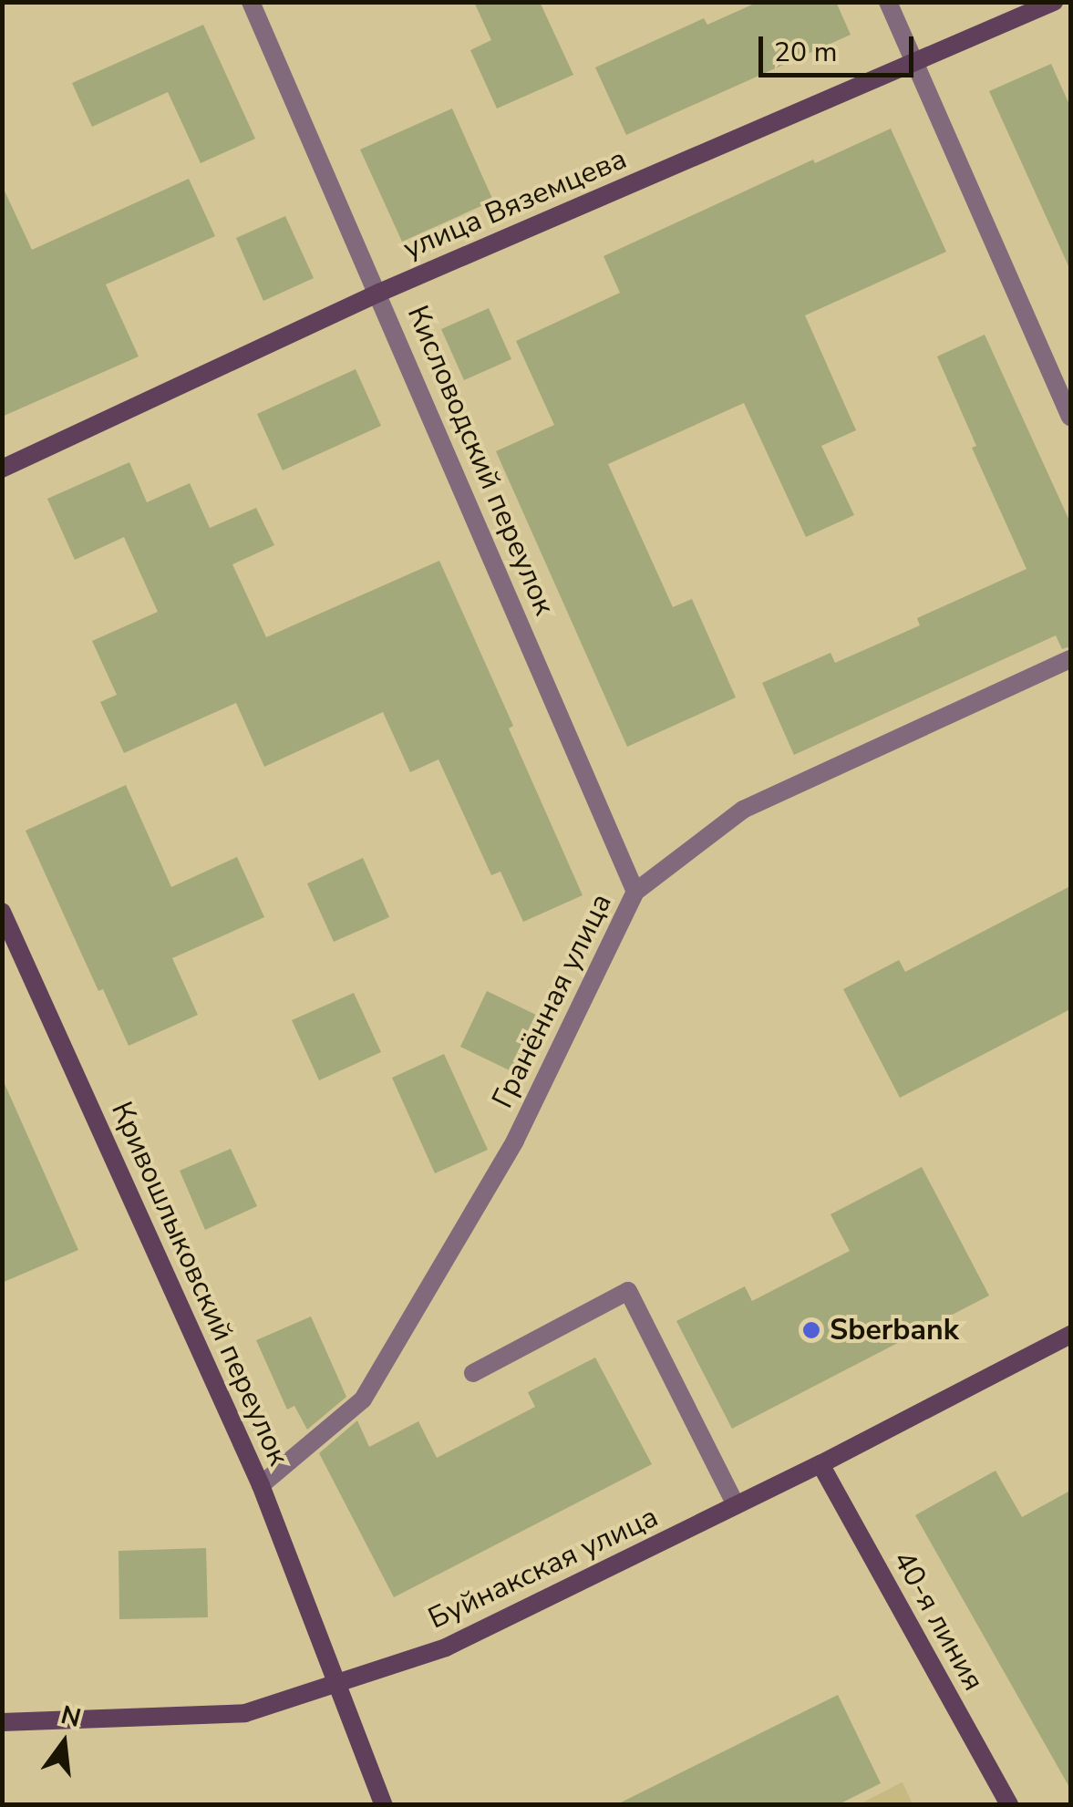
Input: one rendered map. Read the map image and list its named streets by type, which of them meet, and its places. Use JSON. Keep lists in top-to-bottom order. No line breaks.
{"streets":{"street":["улица Вяземцева","Кисловодский переулок","Гранённая улица","Кривошлыковский переулок","Буйнакская улица","40-я линия"]},"crossings":[["улица Вяземцева","Кисловодский переулок"],["Кисловодский переулок","Гранённая улица"],["Гранённая улица","Кривошлыковский переулок"],["Кривошлыковский переулок","Буйнакская улица"],["Буйнакская улица","40-я линия"]],"places":["Sberbank"],"scale_bar":"20 m","north":"top"}
